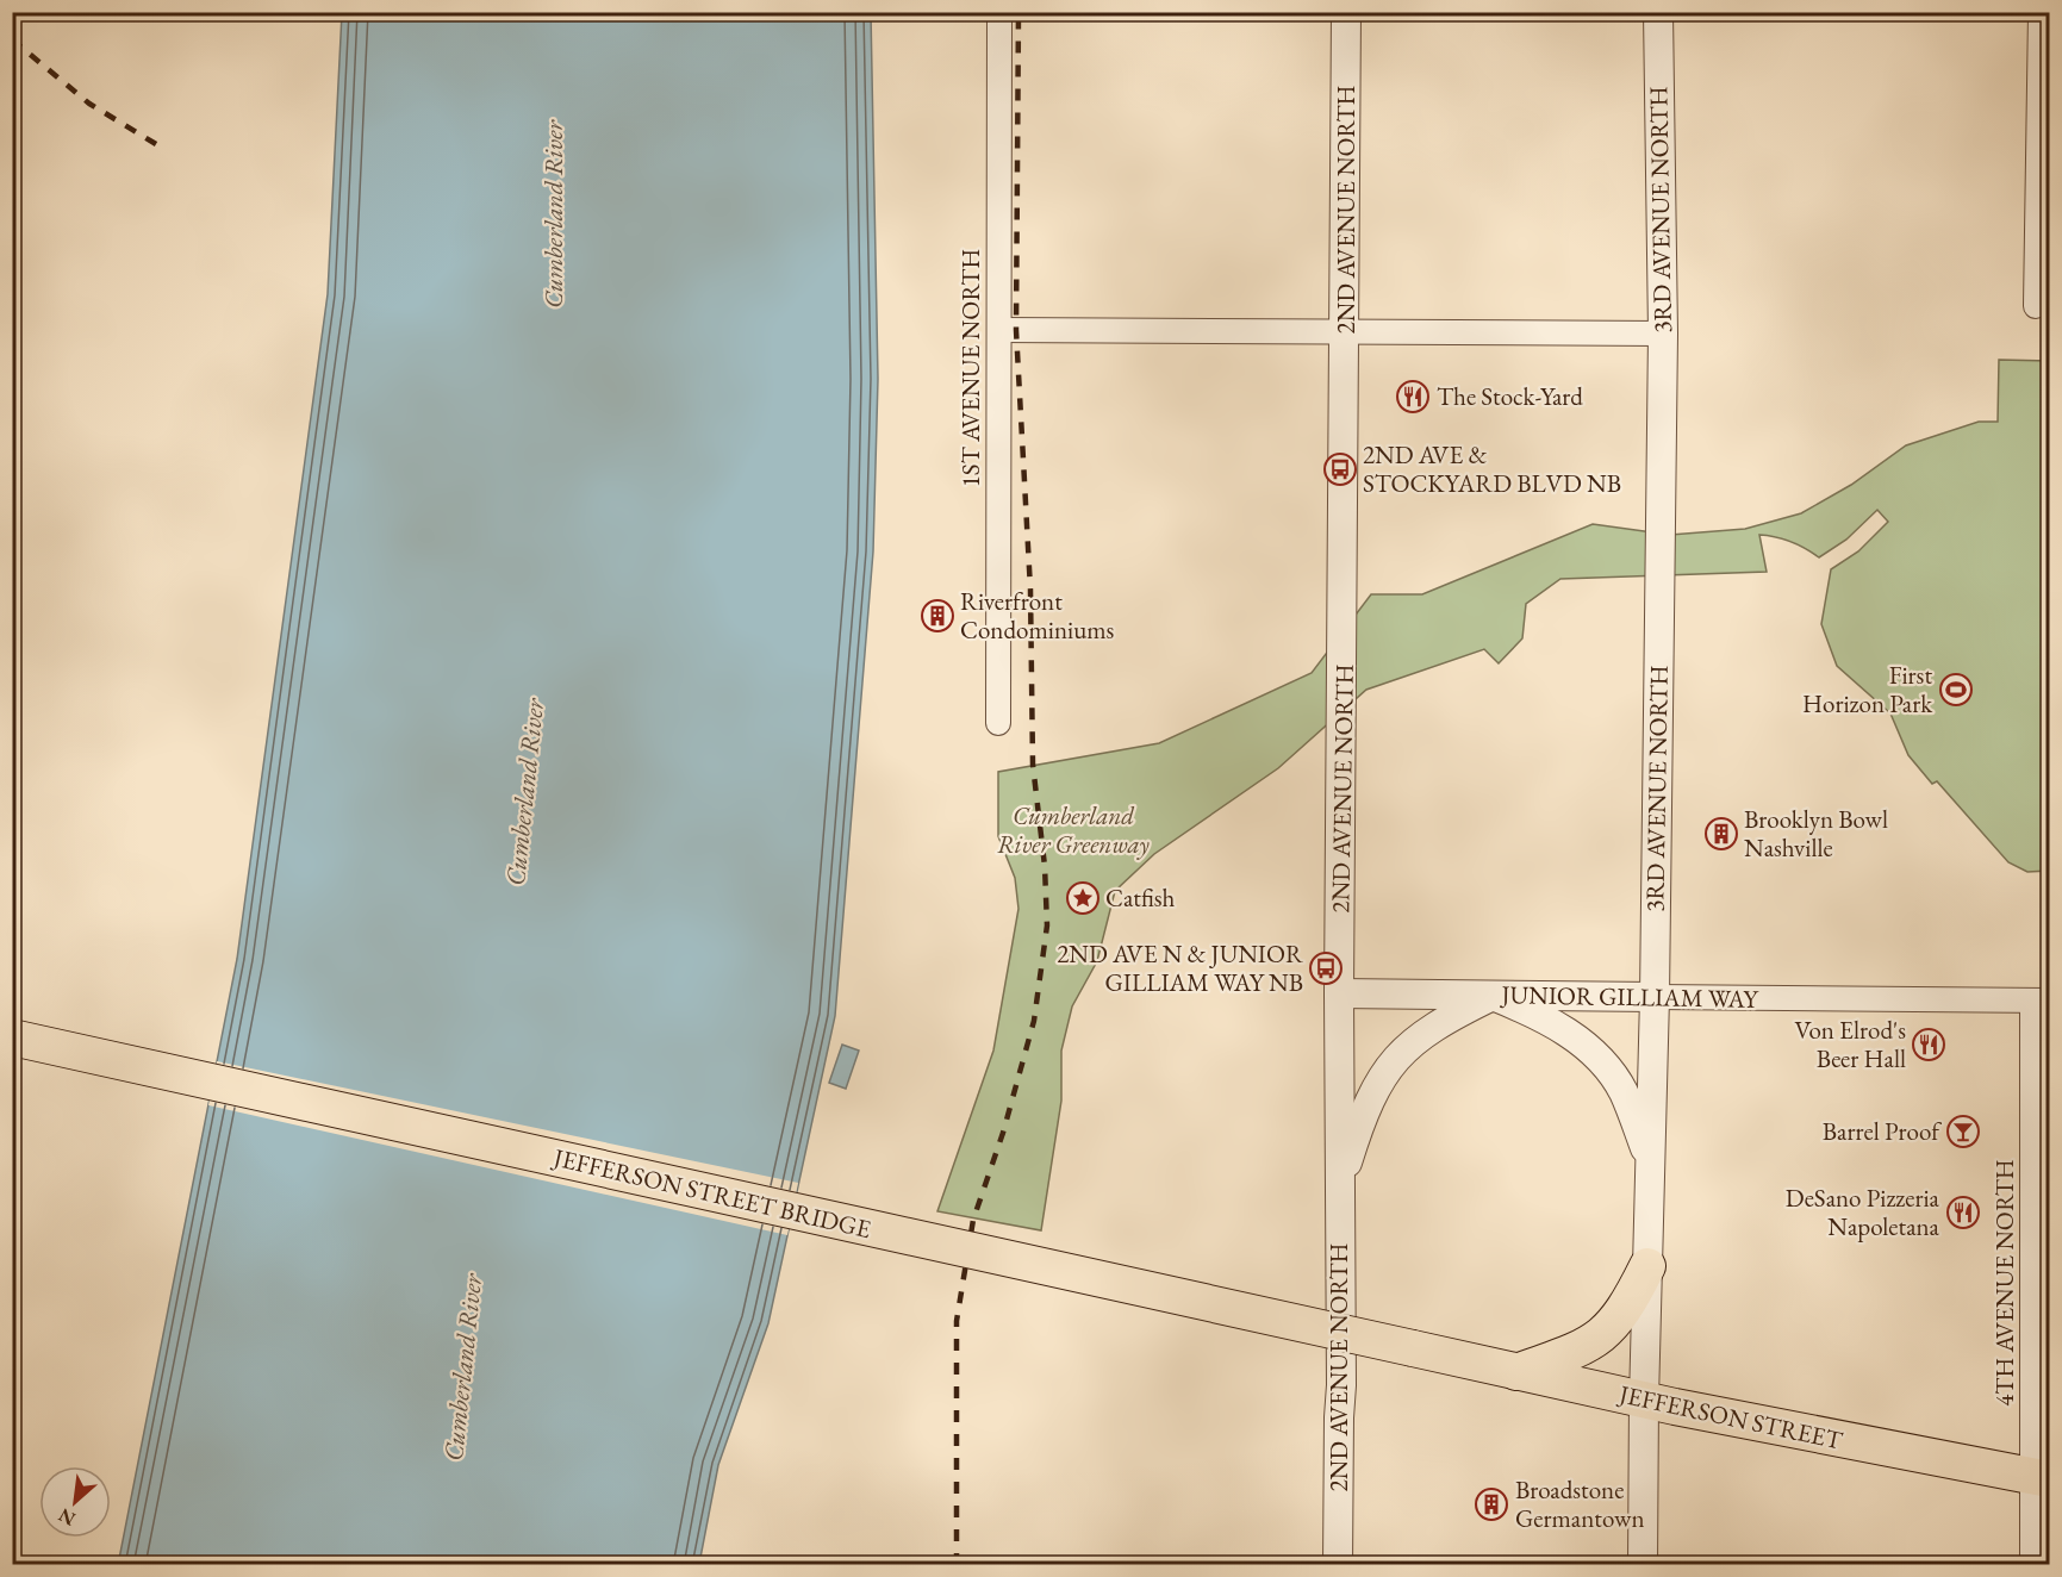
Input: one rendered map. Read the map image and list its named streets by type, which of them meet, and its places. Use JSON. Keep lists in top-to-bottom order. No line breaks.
{"streets":{"main road":["JEFFERSON STREET BRIDGE","JEFFERSON STREET"],"street":["2ND AVENUE NORTH","3RD AVENUE NORTH","1ST AVENUE NORTH","JUNIOR GILLIAM WAY","4TH AVENUE NORTH"]},"crossings":[["2ND AVENUE NORTH","JUNIOR GILLIAM WAY"],["3RD AVENUE NORTH","JUNIOR GILLIAM WAY"],["3RD AVENUE NORTH","JEFFERSON STREET"],["JUNIOR GILLIAM WAY","4TH AVENUE NORTH"],["JEFFERSON STREET BRIDGE","JEFFERSON STREET"],["4TH AVENUE NORTH","JEFFERSON STREET"]],"water":["Cumberland River"],"parks":["Cumberland River Greenway"],"places":{"restaurant":["The Stock-Yard","Von Elrod's Beer Hall","DeSano Pizzeria Napoletana"],"bus stop":["2ND AVE & STOCKYARD BLVD NB","2ND AVE N & JUNIOR GILLIAM WAY NB"],"building":["Riverfront Condominiums","Brooklyn Bowl Nashville","Broadstone Germantown"],"sports":["First Horizon Park"],"place":["Catfish"],"bar":["Barrel Proof"]},"north":"bottom left"}
